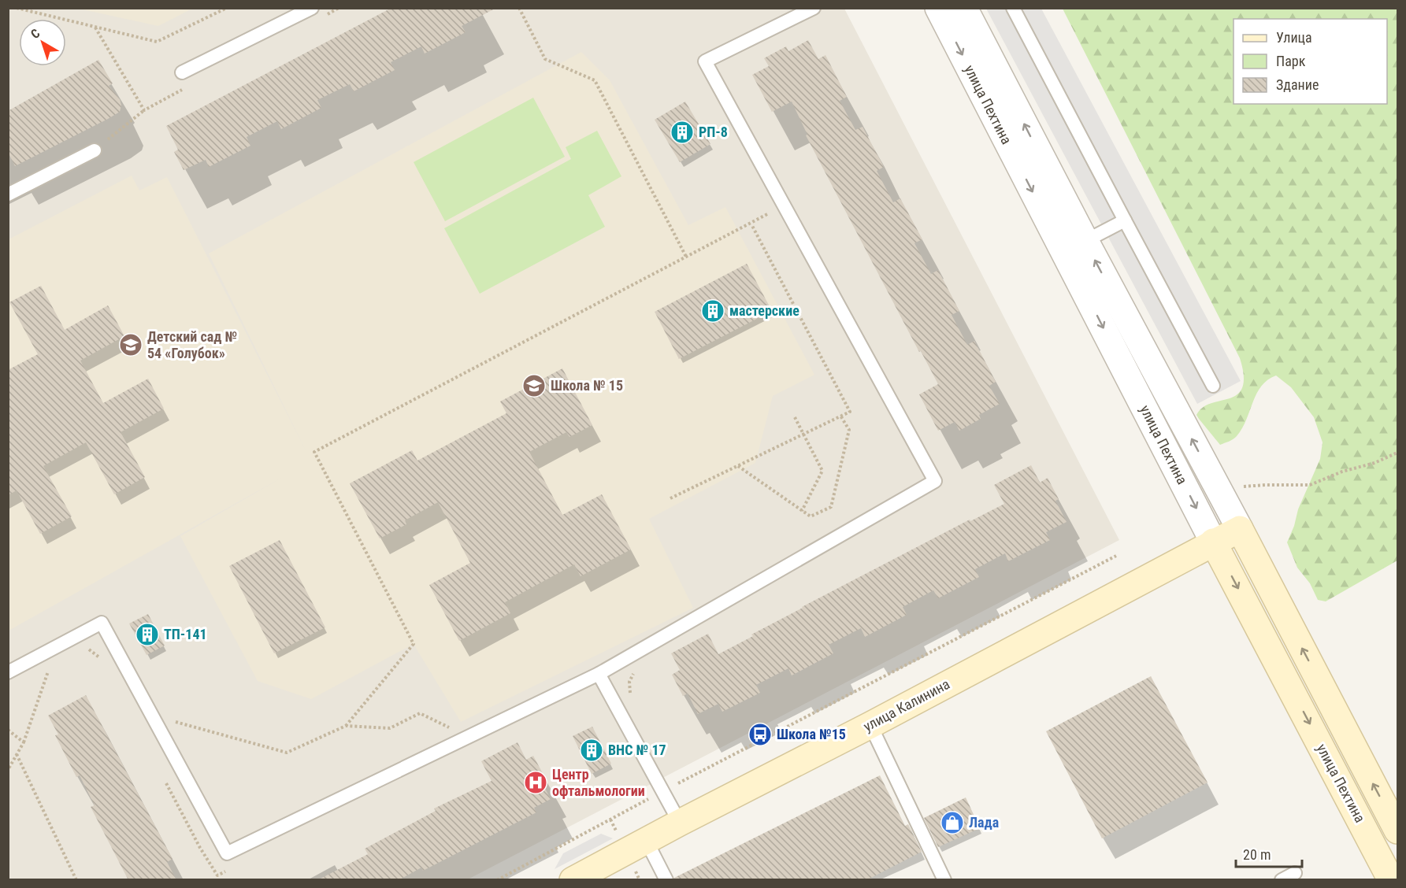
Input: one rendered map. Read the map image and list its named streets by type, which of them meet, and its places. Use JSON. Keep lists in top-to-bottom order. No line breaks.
{"streets":{"street":["улица Пехтина","улица Калинина"]},"crossings":[["улица Пехтина","улица Калинина"]],"places":{"building":["РП-8","мастерские","ТП-141","ВНС № 17"],"school or university":["Детский сад № 54 «Голубок»","Школа № 15"],"bus stop":["Школа №15"],"hospital":["Центр офтальмологии"],"shop":["Лада"]},"legend":["Улица","Парк","Здание"],"scale_bar":"20 m","north":"top left"}
